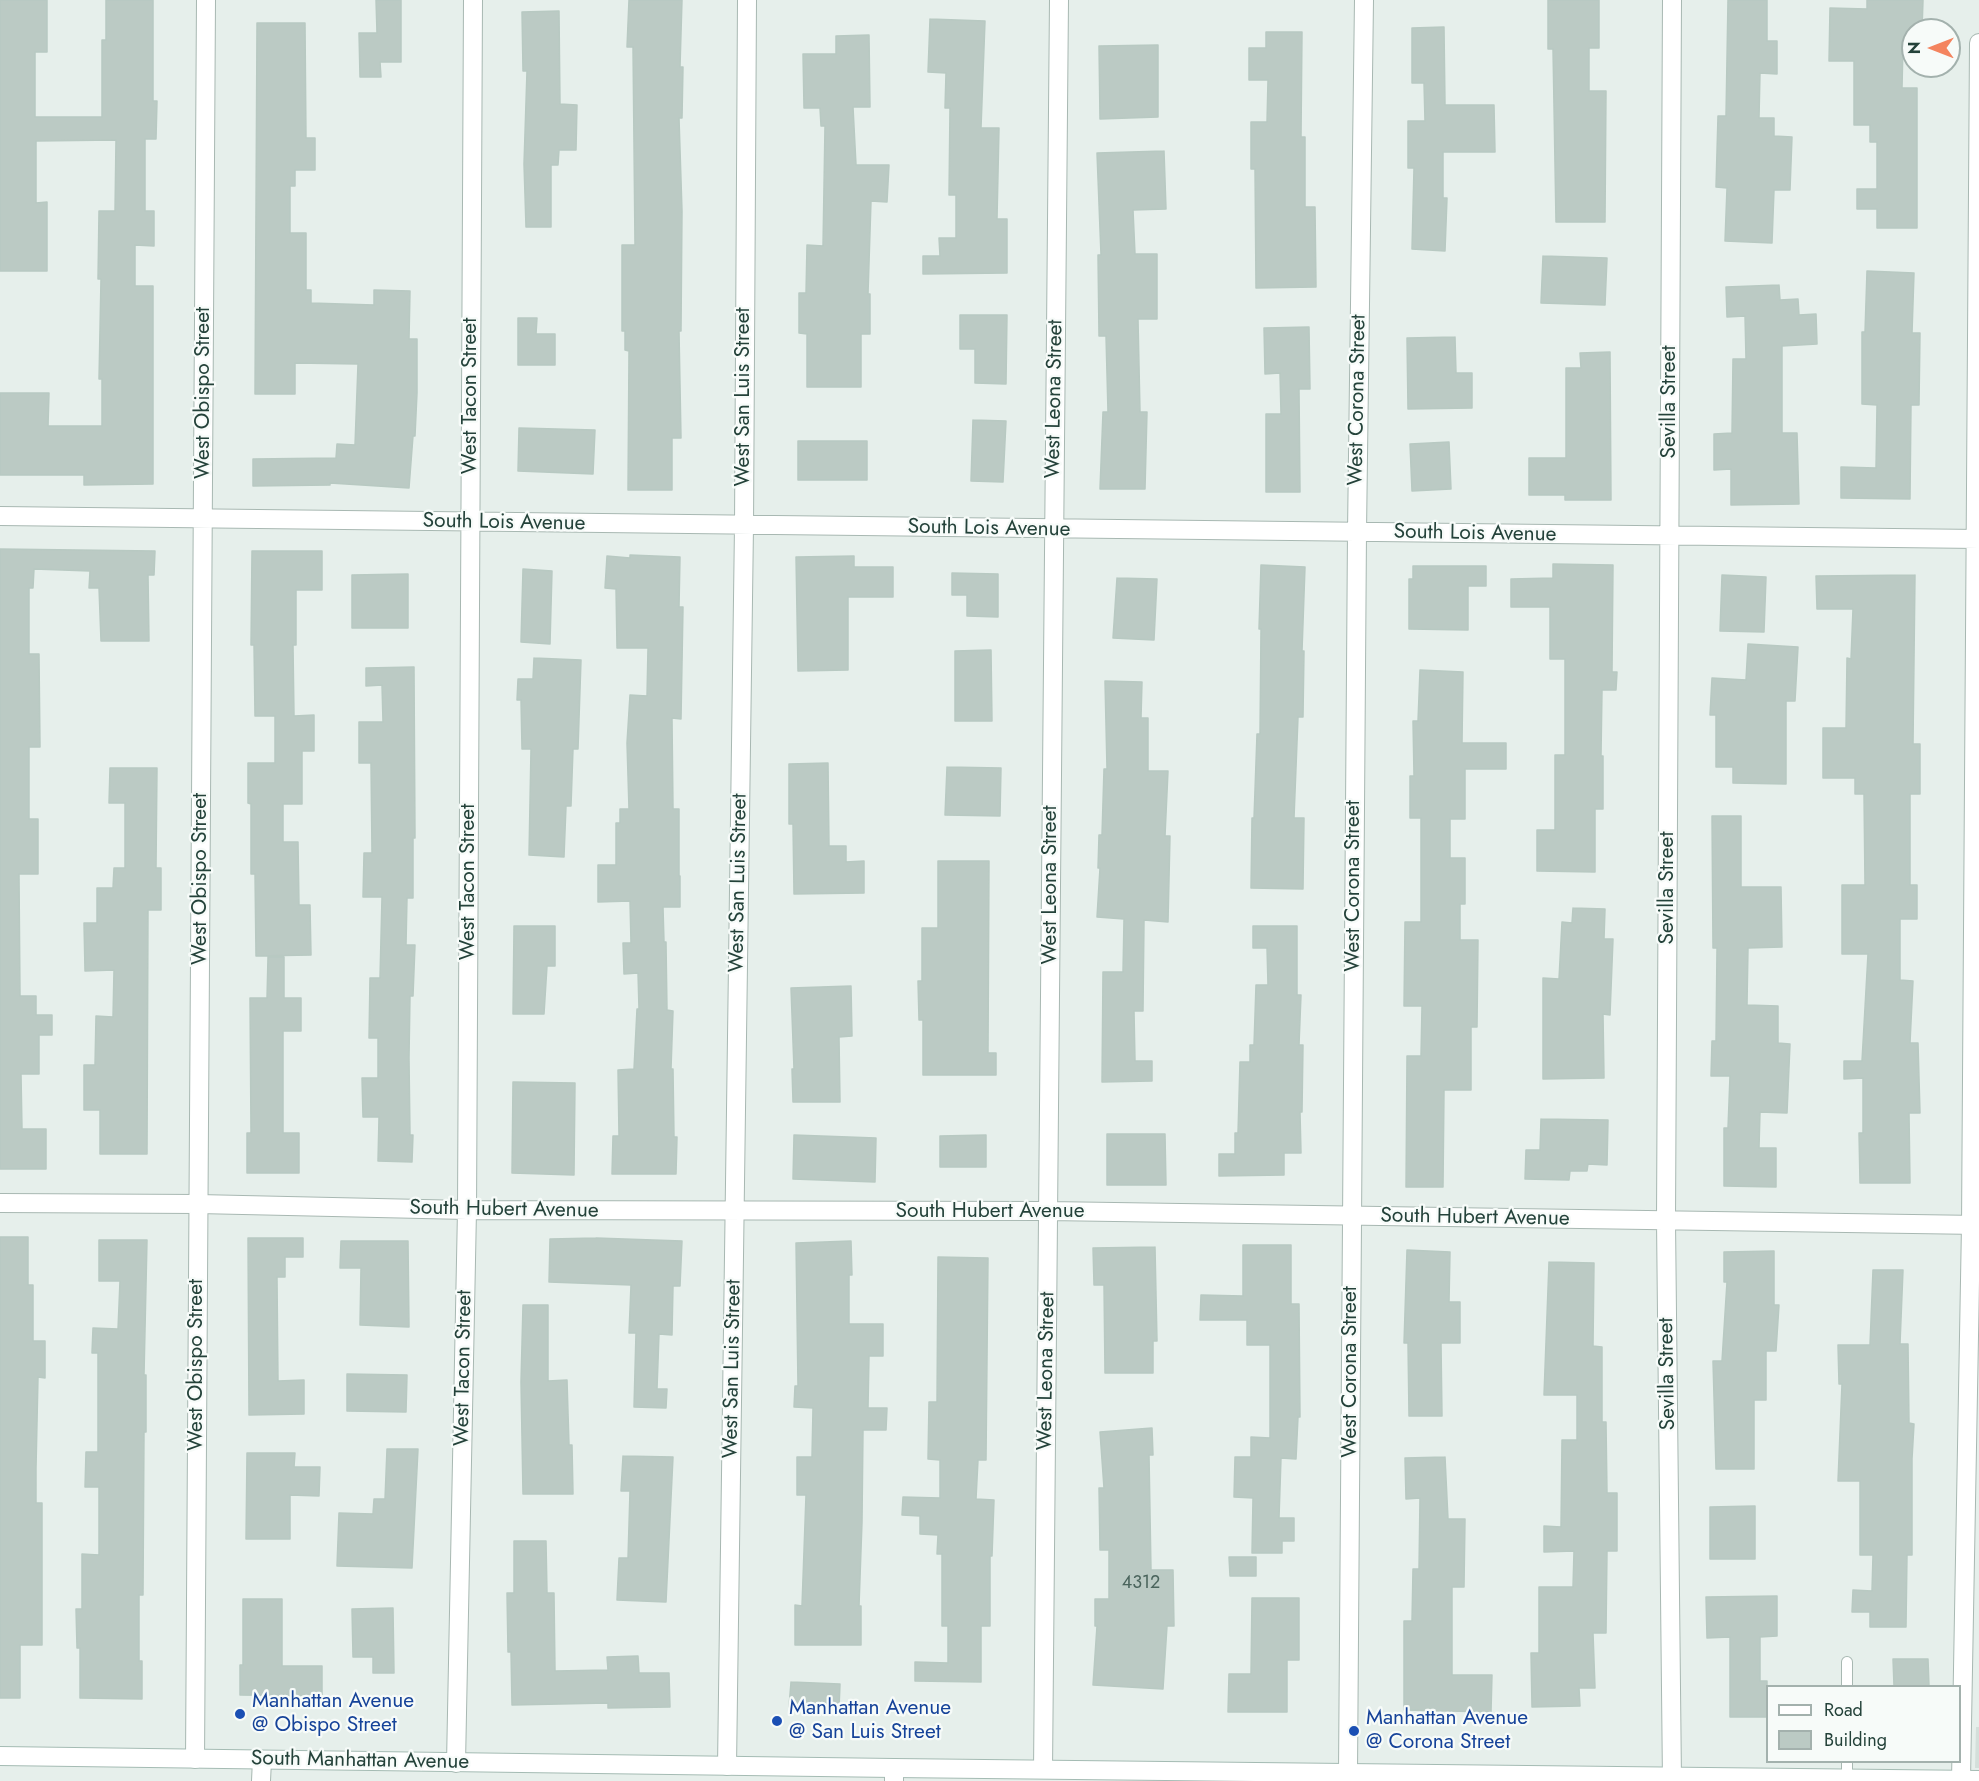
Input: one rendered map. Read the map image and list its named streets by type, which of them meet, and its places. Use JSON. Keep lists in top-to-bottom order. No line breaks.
{"streets":{"street":["West Obispo Street","West Tacon Street","West San Luis Street","West Leona Street","West Corona Street","Sevilla Street","South Lois Avenue","South Hubert Avenue","South Manhattan Avenue"]},"crossings":[["West Obispo Street","South Lois Avenue"],["West Obispo Street","South Hubert Avenue"],["West Obispo Street","South Manhattan Avenue"],["West Tacon Street","South Lois Avenue"],["West Tacon Street","South Hubert Avenue"],["West Tacon Street","South Manhattan Avenue"],["West San Luis Street","South Lois Avenue"],["West San Luis Street","South Hubert Avenue"],["West San Luis Street","South Manhattan Avenue"],["West Leona Street","South Lois Avenue"],["West Leona Street","South Hubert Avenue"],["West Leona Street","South Manhattan Avenue"],["West Corona Street","South Lois Avenue"],["West Corona Street","South Hubert Avenue"],["West Corona Street","South Manhattan Avenue"],["Sevilla Street","South Lois Avenue"],["Sevilla Street","South Hubert Avenue"],["Sevilla Street","South Manhattan Avenue"]],"places":["Manhattan Avenue @ Obispo Street","Manhattan Avenue @ San Luis Street","Manhattan Avenue @ Corona Street"],"house_numbers":["4312"],"legend":["Road","Building"],"north":"left"}
